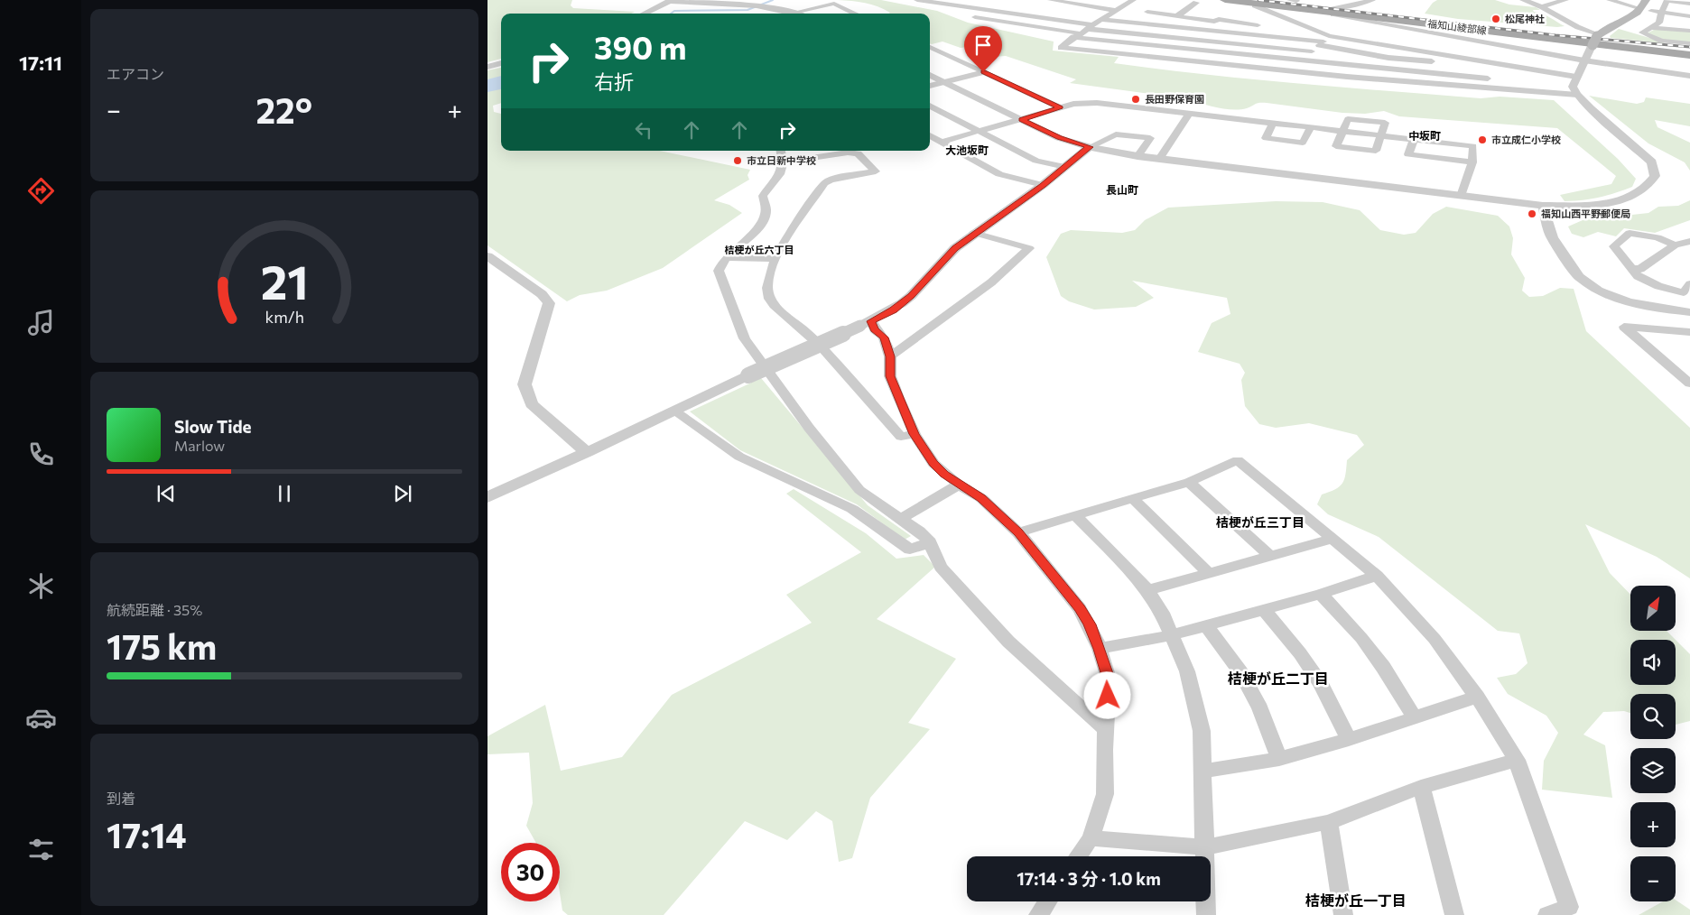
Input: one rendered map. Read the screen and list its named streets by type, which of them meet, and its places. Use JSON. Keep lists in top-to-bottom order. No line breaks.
{"streets":{"main road":["福知山綾部線"]},"districts":["中坂町","大池坂町","長山町","桔梗が丘六丁目","桔梗が丘三丁目","桔梗が丘二丁目","桔梗が丘一丁目"],"places":["松尾神社","長田野保育園","市立成仁小学校","市立日新中学校","福知山西平野郵便局"],"north":"top right","page":{"tabs":"17:11","tile":["エアコン",["航続距離 · 35%","175 km"],["到着","17:14"]],"turn":["390 m","右折"],"heat":["−","22°","+"],"song":["Slow Tide","Marlow"],"map_buttons":["+","−"],"limit":"30","trip":"17:14 · 3 分 · 1.0 km","gauge":["21","km/h"]}}
